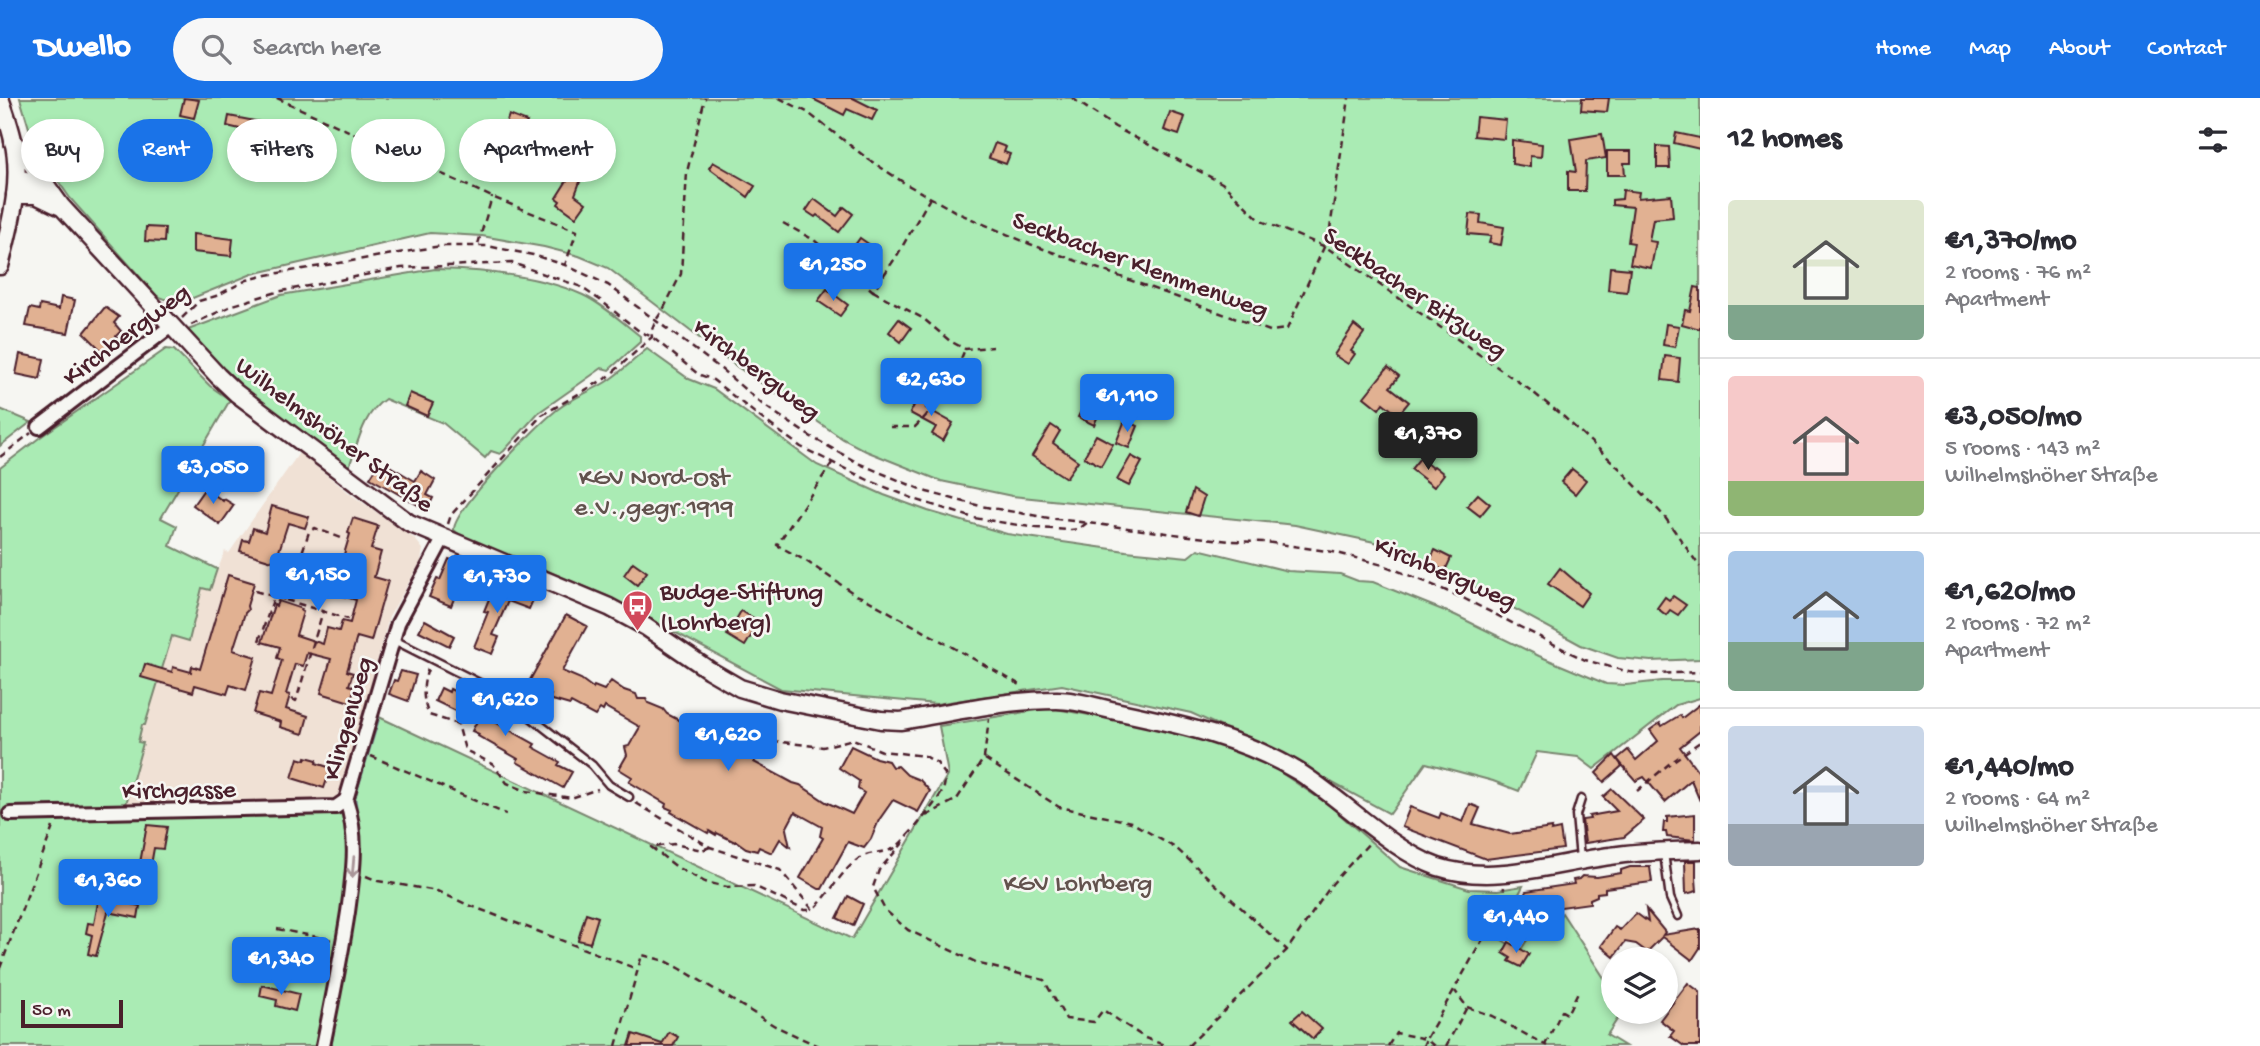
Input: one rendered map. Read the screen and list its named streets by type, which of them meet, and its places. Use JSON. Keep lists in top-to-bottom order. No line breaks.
{"streets":{"main road":["Wilhelmshöher Straße"],"street":["Kirchbergweg","Klingenweg","Kirchgasse"],"path":["Seckbacher Klemmenweg","Seckbacher Bitzweg"]},"crossings":[["Seckbacher Klemmenweg","Seckbacher Bitzweg"],["Kirchbergweg","Wilhelmshöher Straße"],["Wilhelmshöher Straße","Klingenweg"],["Klingenweg","Kirchgasse"]],"parks":["KGV Nord-Ost e.V.,gegr.1919","KGV Lohrberg"],"places":{"bus stop":["Budge-Stiftung (Lohrberg)"]},"scale_bar":"50 m","page":{"header":"Dwello","search":"Search here","nav":["Home","Map","About","Contact"],"heading":"12 homes","chip":["Buy","Rent","Filters","New","Apartment"],"list":[{"name":"€1,370/mo","note":"2 rooms · 76 m² · Apartment"},{"name":"€3,050/mo","note":"5 rooms · 143 m² · Wilhelmshöher Straße"},{"name":"€1,620/mo","note":"2 rooms · 72 m² · Apartment"},{"name":"€1,440/mo","note":"2 rooms · 64 m² · Wilhelmshöher Straße"}],"price":["€1,250","€2,630","€1,110","€1,370","€3,050","€1,150","€1,730","€1,620","€1,620","€1,360","€1,440","€1,340"],"scale":"50 m"}}
